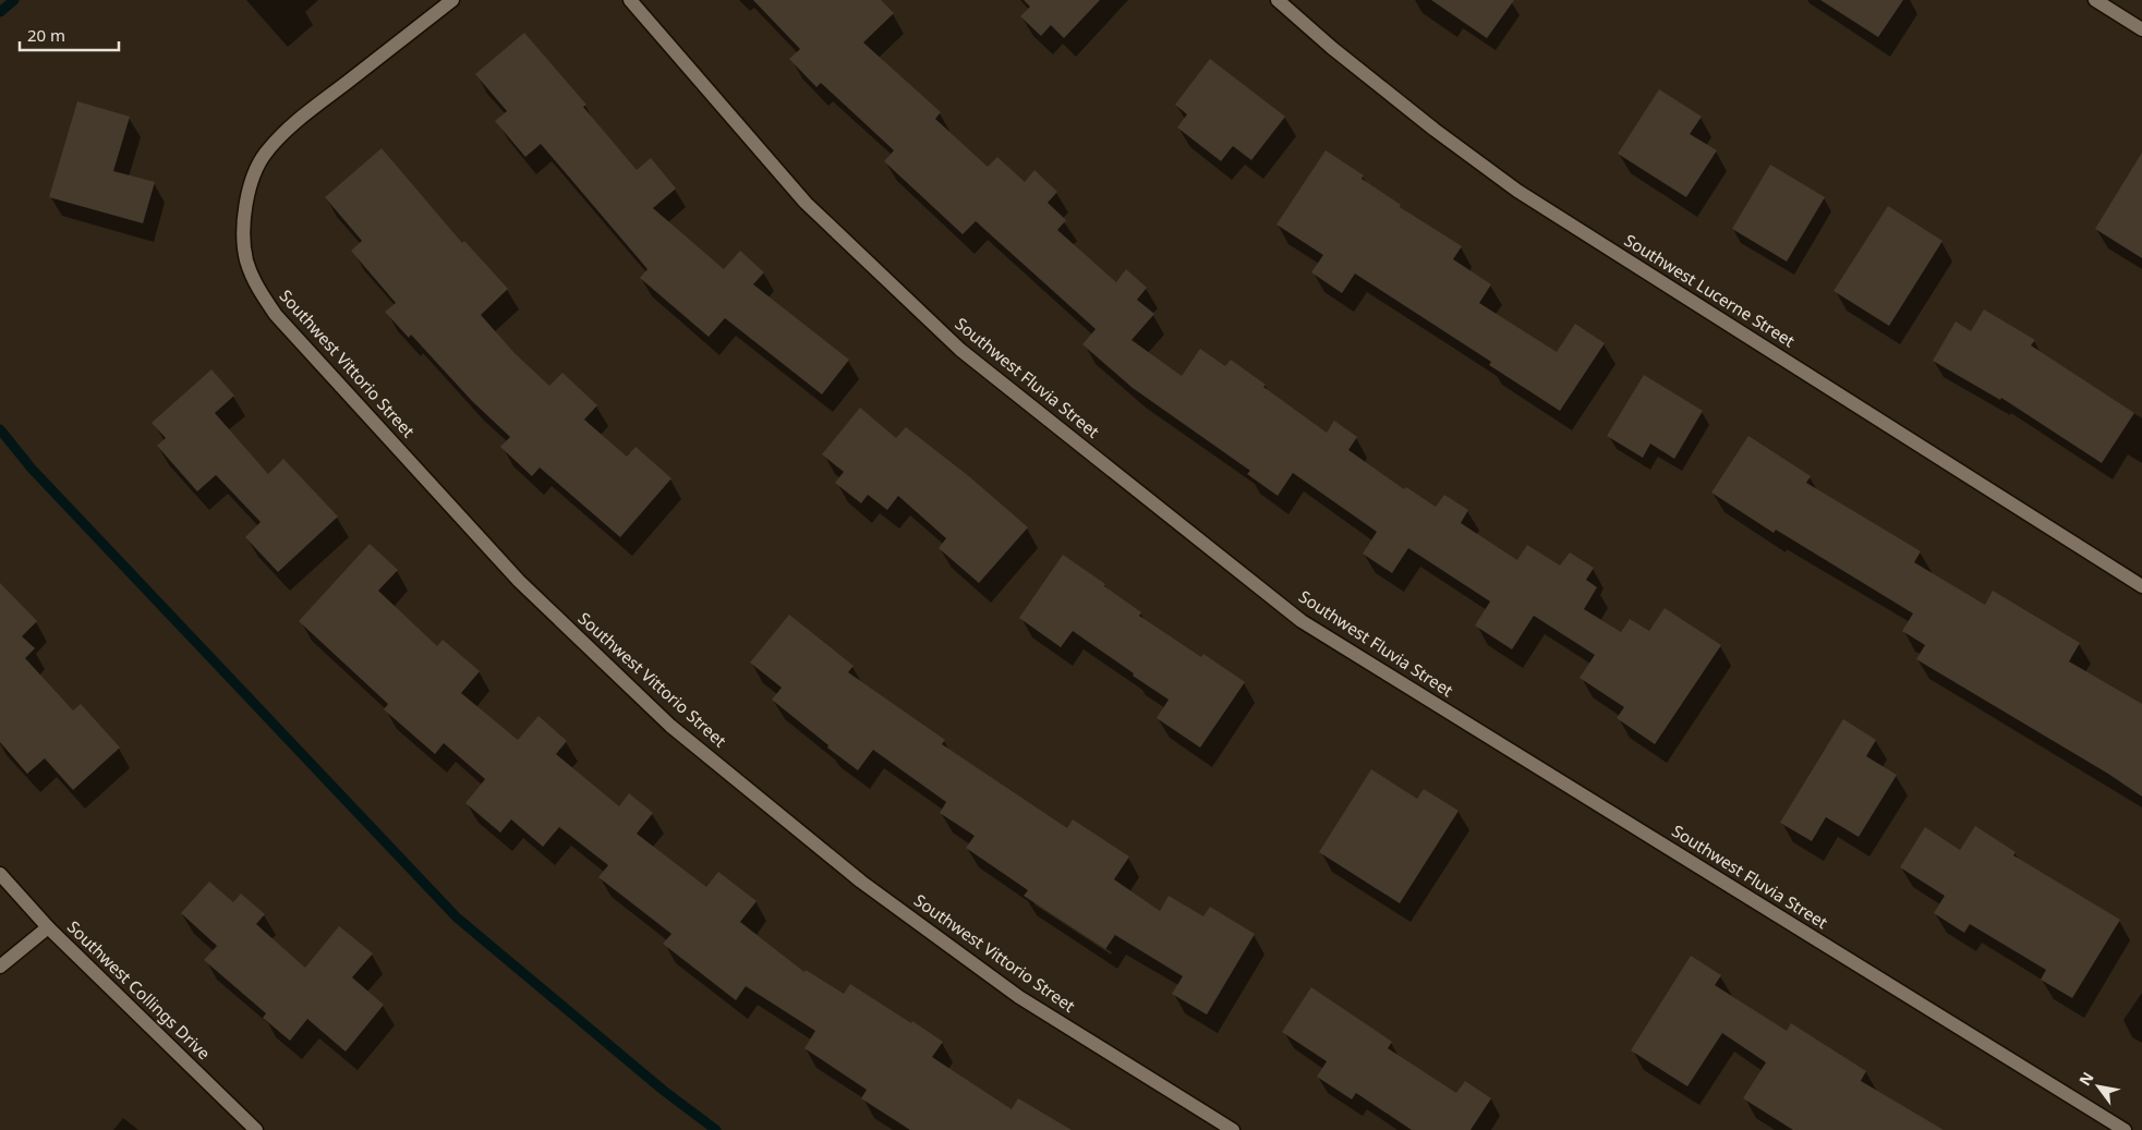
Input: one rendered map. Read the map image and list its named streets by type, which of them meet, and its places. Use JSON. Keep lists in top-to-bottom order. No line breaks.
{"streets":{"street":["Southwest Lucerne Street","Southwest Vittorio Street","Southwest Fluvia Street","Southwest Collings Drive"]},"scale_bar":"20 m","north":"top left"}
